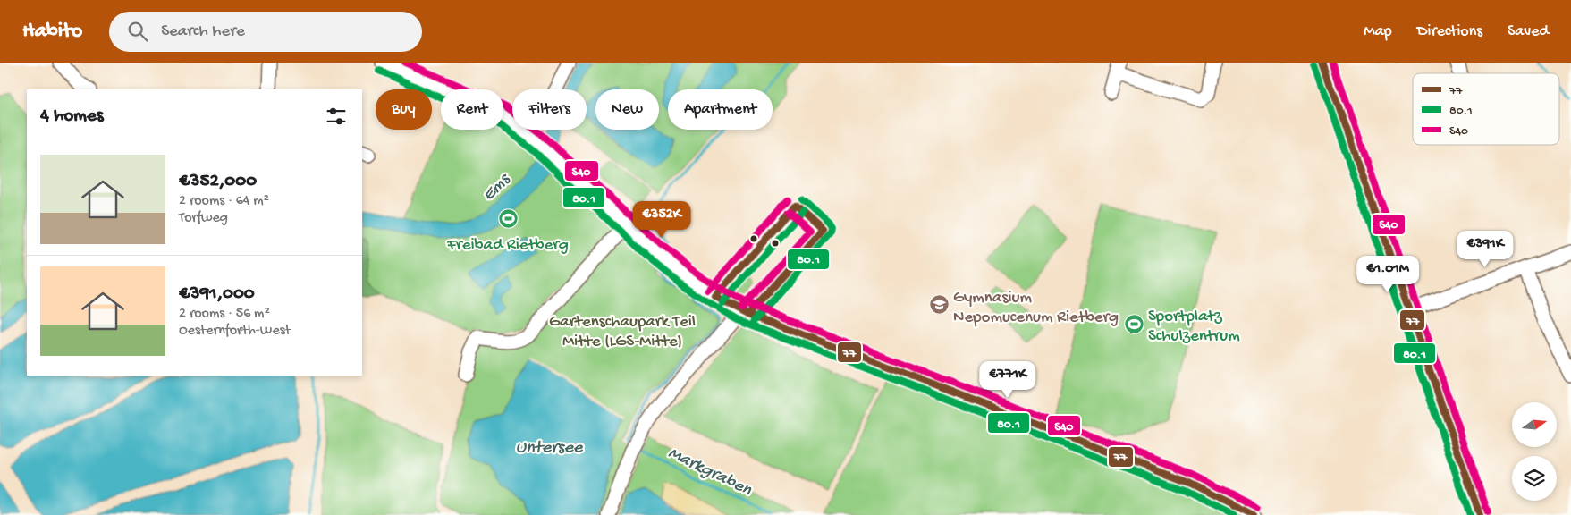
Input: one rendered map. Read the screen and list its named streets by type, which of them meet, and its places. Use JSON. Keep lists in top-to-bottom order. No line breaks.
{"water":["Ems","Untersee","Markgraben"],"parks":["Gartenschaupark Teil Mitte (LGS-Mitte)"],"places":{"sports":["Freibad Rietberg","Sportplatz Schulzentrum"],"school or university":["Gymnasium Nepomucenum Rietberg"]},"lines":["transit line 77","transit line S40","transit line 80.1"],"legend":["77","80.1","S40"],"north":"right","page":{"header":"Habito","search":"Search here","nav":["Map","Directions","Saved"],"chip":["Buy","Rent","Filters","New","Apartment"],"heading":"4 homes","list":[{"name":"€352,000","note":"2 rooms · 64 m² · Torfweg"},{"name":"€391,000","note":"2 rooms · 56 m² · Oesternforth-West"}],"price":["€352K","€391K","€1.01M","€771K"]}}
